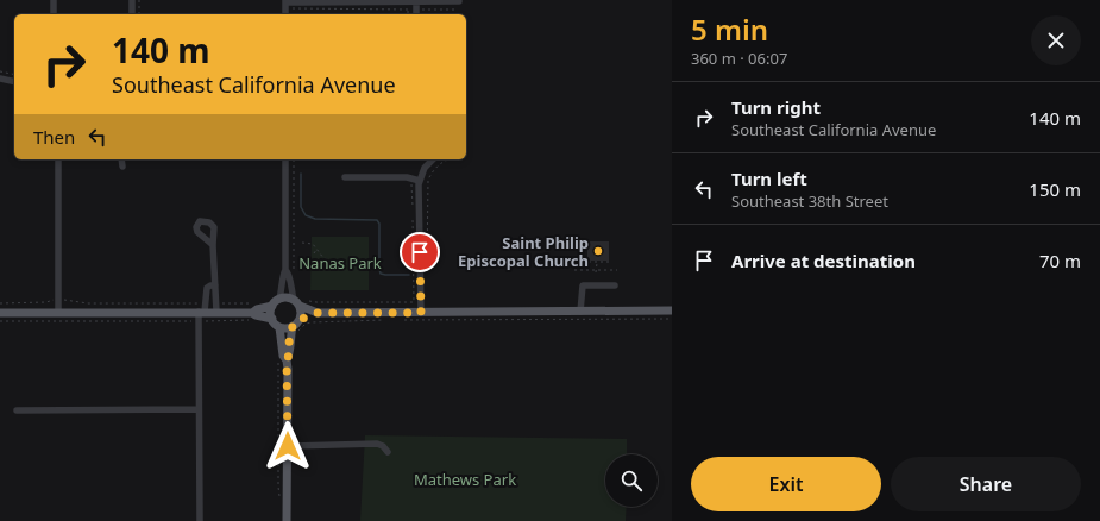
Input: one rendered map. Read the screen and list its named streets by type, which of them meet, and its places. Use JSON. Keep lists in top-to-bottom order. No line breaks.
{"parks":["Nanas Park","Mathews Park"],"places":["Saint Philip Episcopal Church"],"page":{"heading":["5 min","360 m · 06:07"],"turn":["140 m","Southeast California Avenue"],"list":[{"name":"Turn right","note":"Southeast California Avenue","value":"140 m"},{"name":"Turn left","note":"Southeast 38th Street","value":"150 m"},{"name":"Arrive at destination","value":"70 m"}],"then":"Then","buttons":["Exit","Share"]}}
